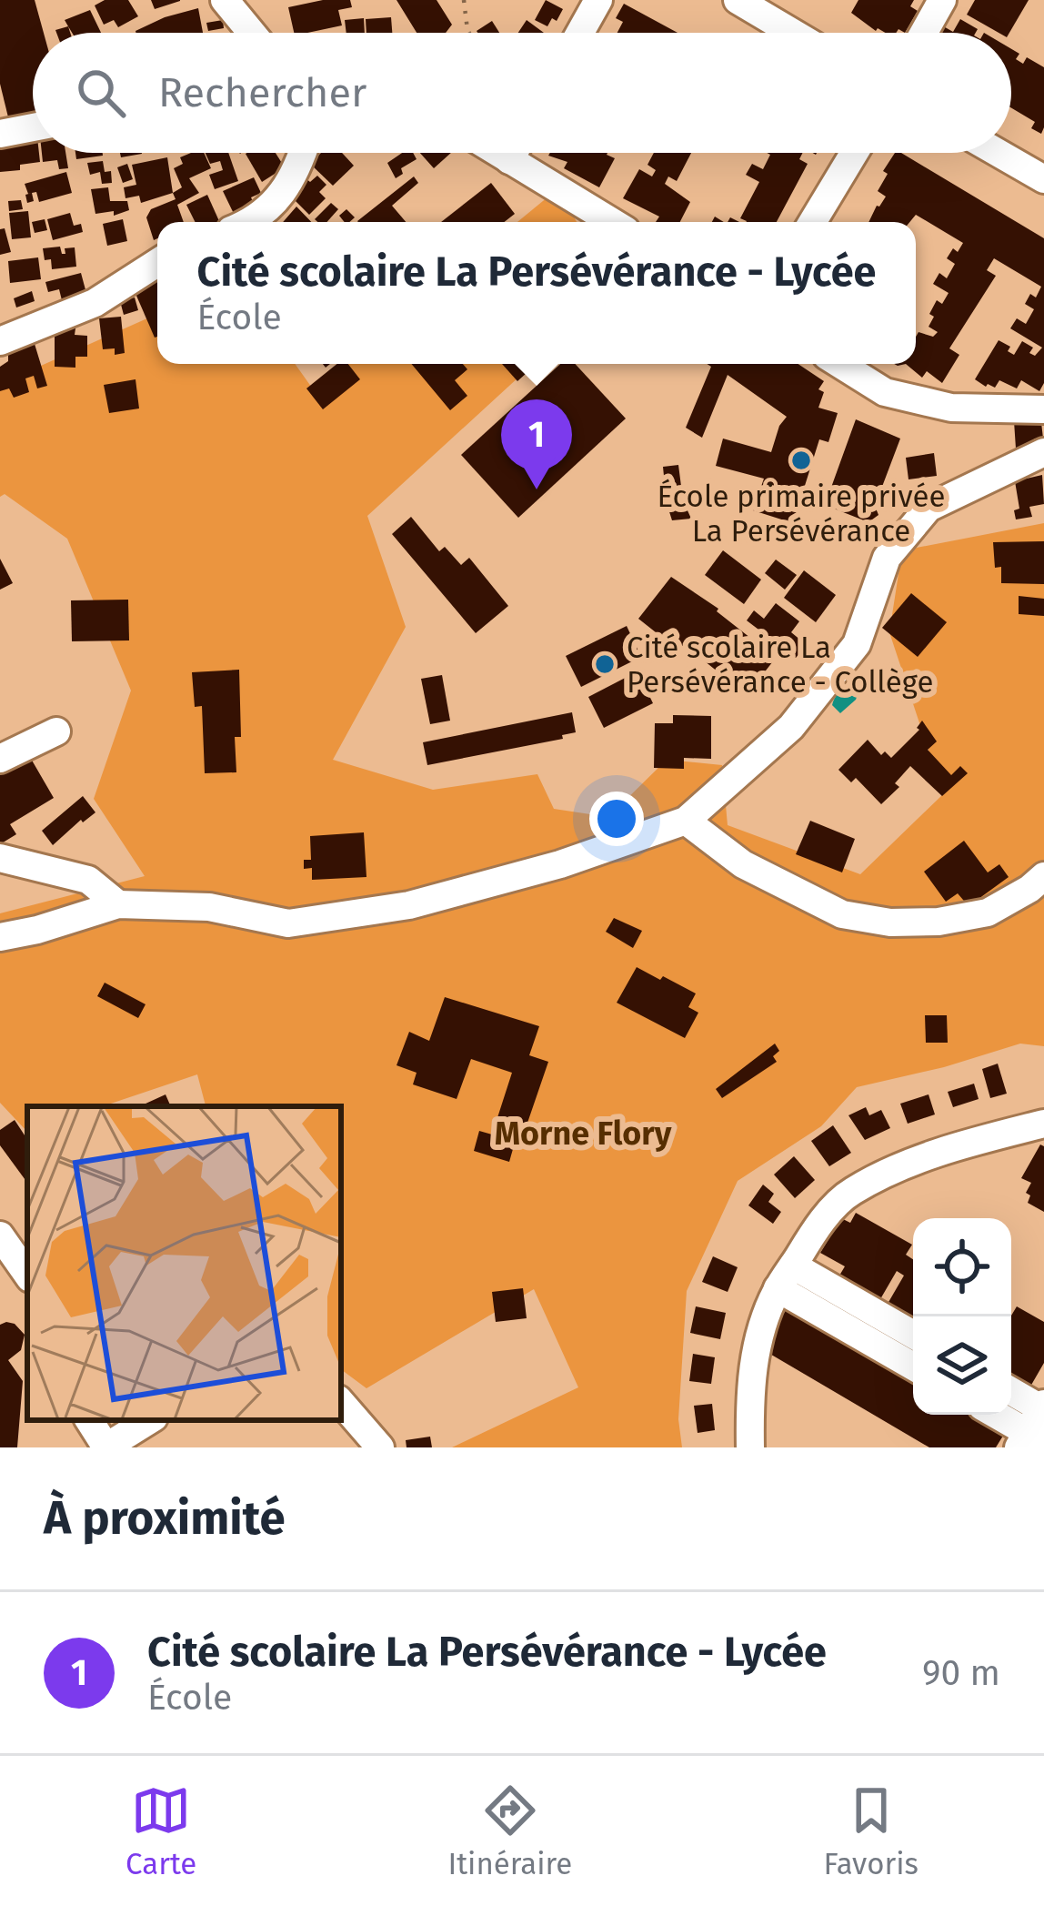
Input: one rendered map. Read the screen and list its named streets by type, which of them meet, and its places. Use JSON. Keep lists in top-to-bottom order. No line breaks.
{"districts":["Morne Flory"],"places":["École primaire privée La Persévérance","Cité scolaire La Persévérance - Collège"],"page":{"search":"Rechercher","popup":["Cité scolaire La Persévérance - Lycée","École"],"pins":"1","heading":"À proximité","list":[{"mark":"1","name":"Cité scolaire La Persévérance - Lycée","note":"École","value":"90 m"}],"nav":["Carte","Itinéraire","Favoris"]}}
